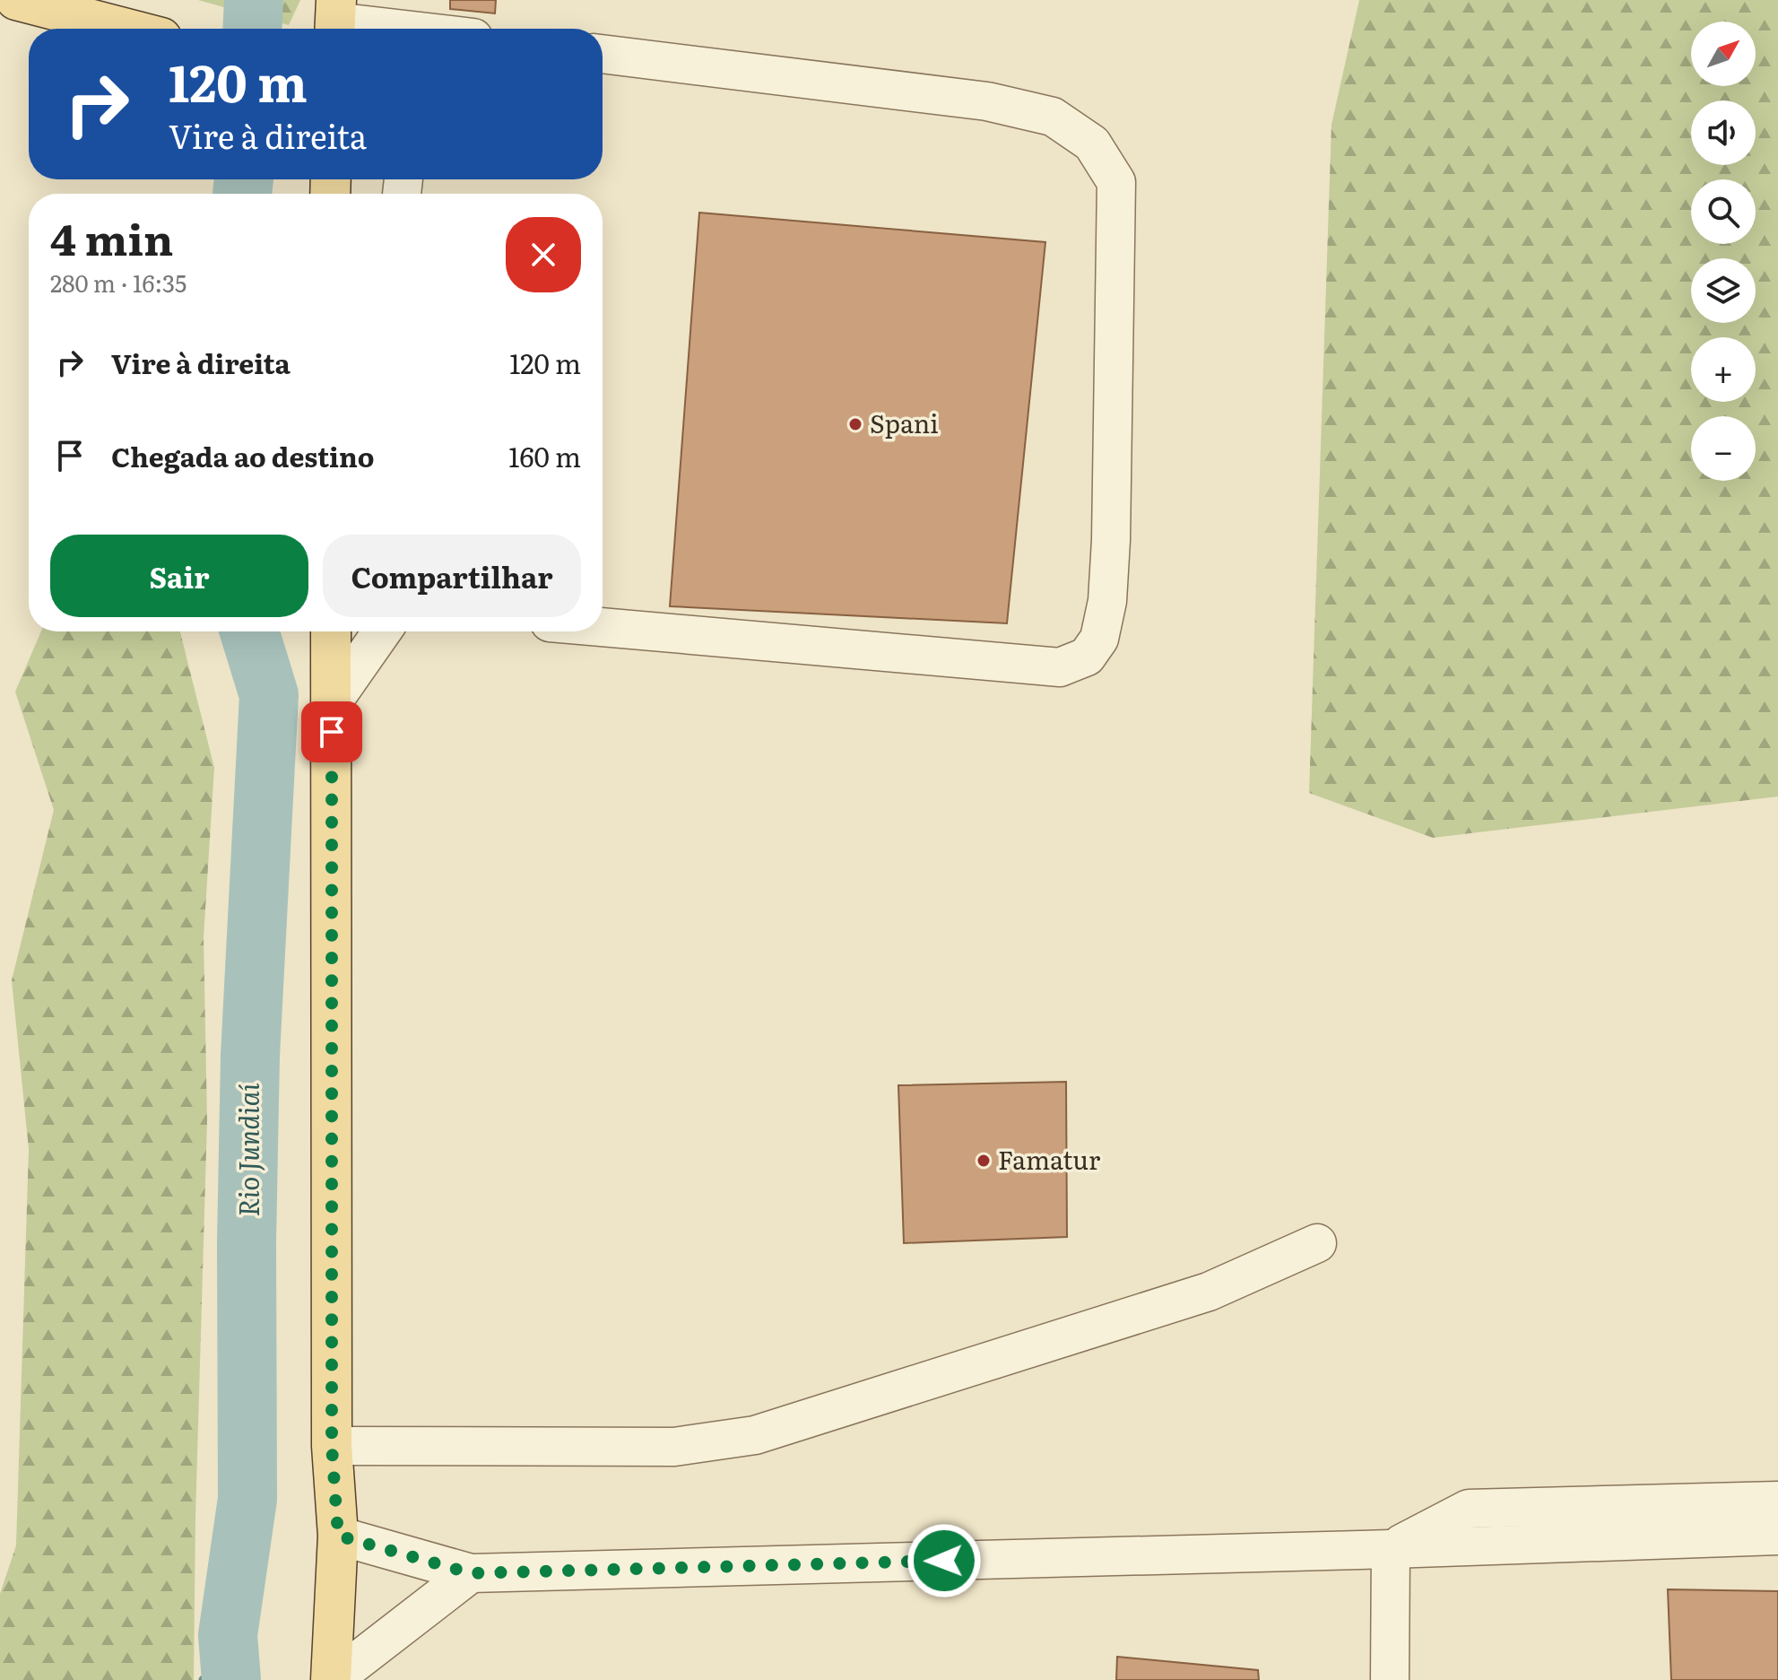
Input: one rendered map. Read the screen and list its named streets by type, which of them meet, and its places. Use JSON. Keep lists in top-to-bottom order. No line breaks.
{"water":["Rio Jundiaí"],"places":["Spani","Famatur"],"north":"top right","page":{"map_buttons":["+","−"],"turn":["120 m","Vire à direita"],"heading":["4 min","280 m · 16:35"],"list":[{"name":"Vire à direita","value":"120 m"},{"name":"Chegada ao destino","value":"160 m"}],"buttons":["Sair","Compartilhar"]}}
